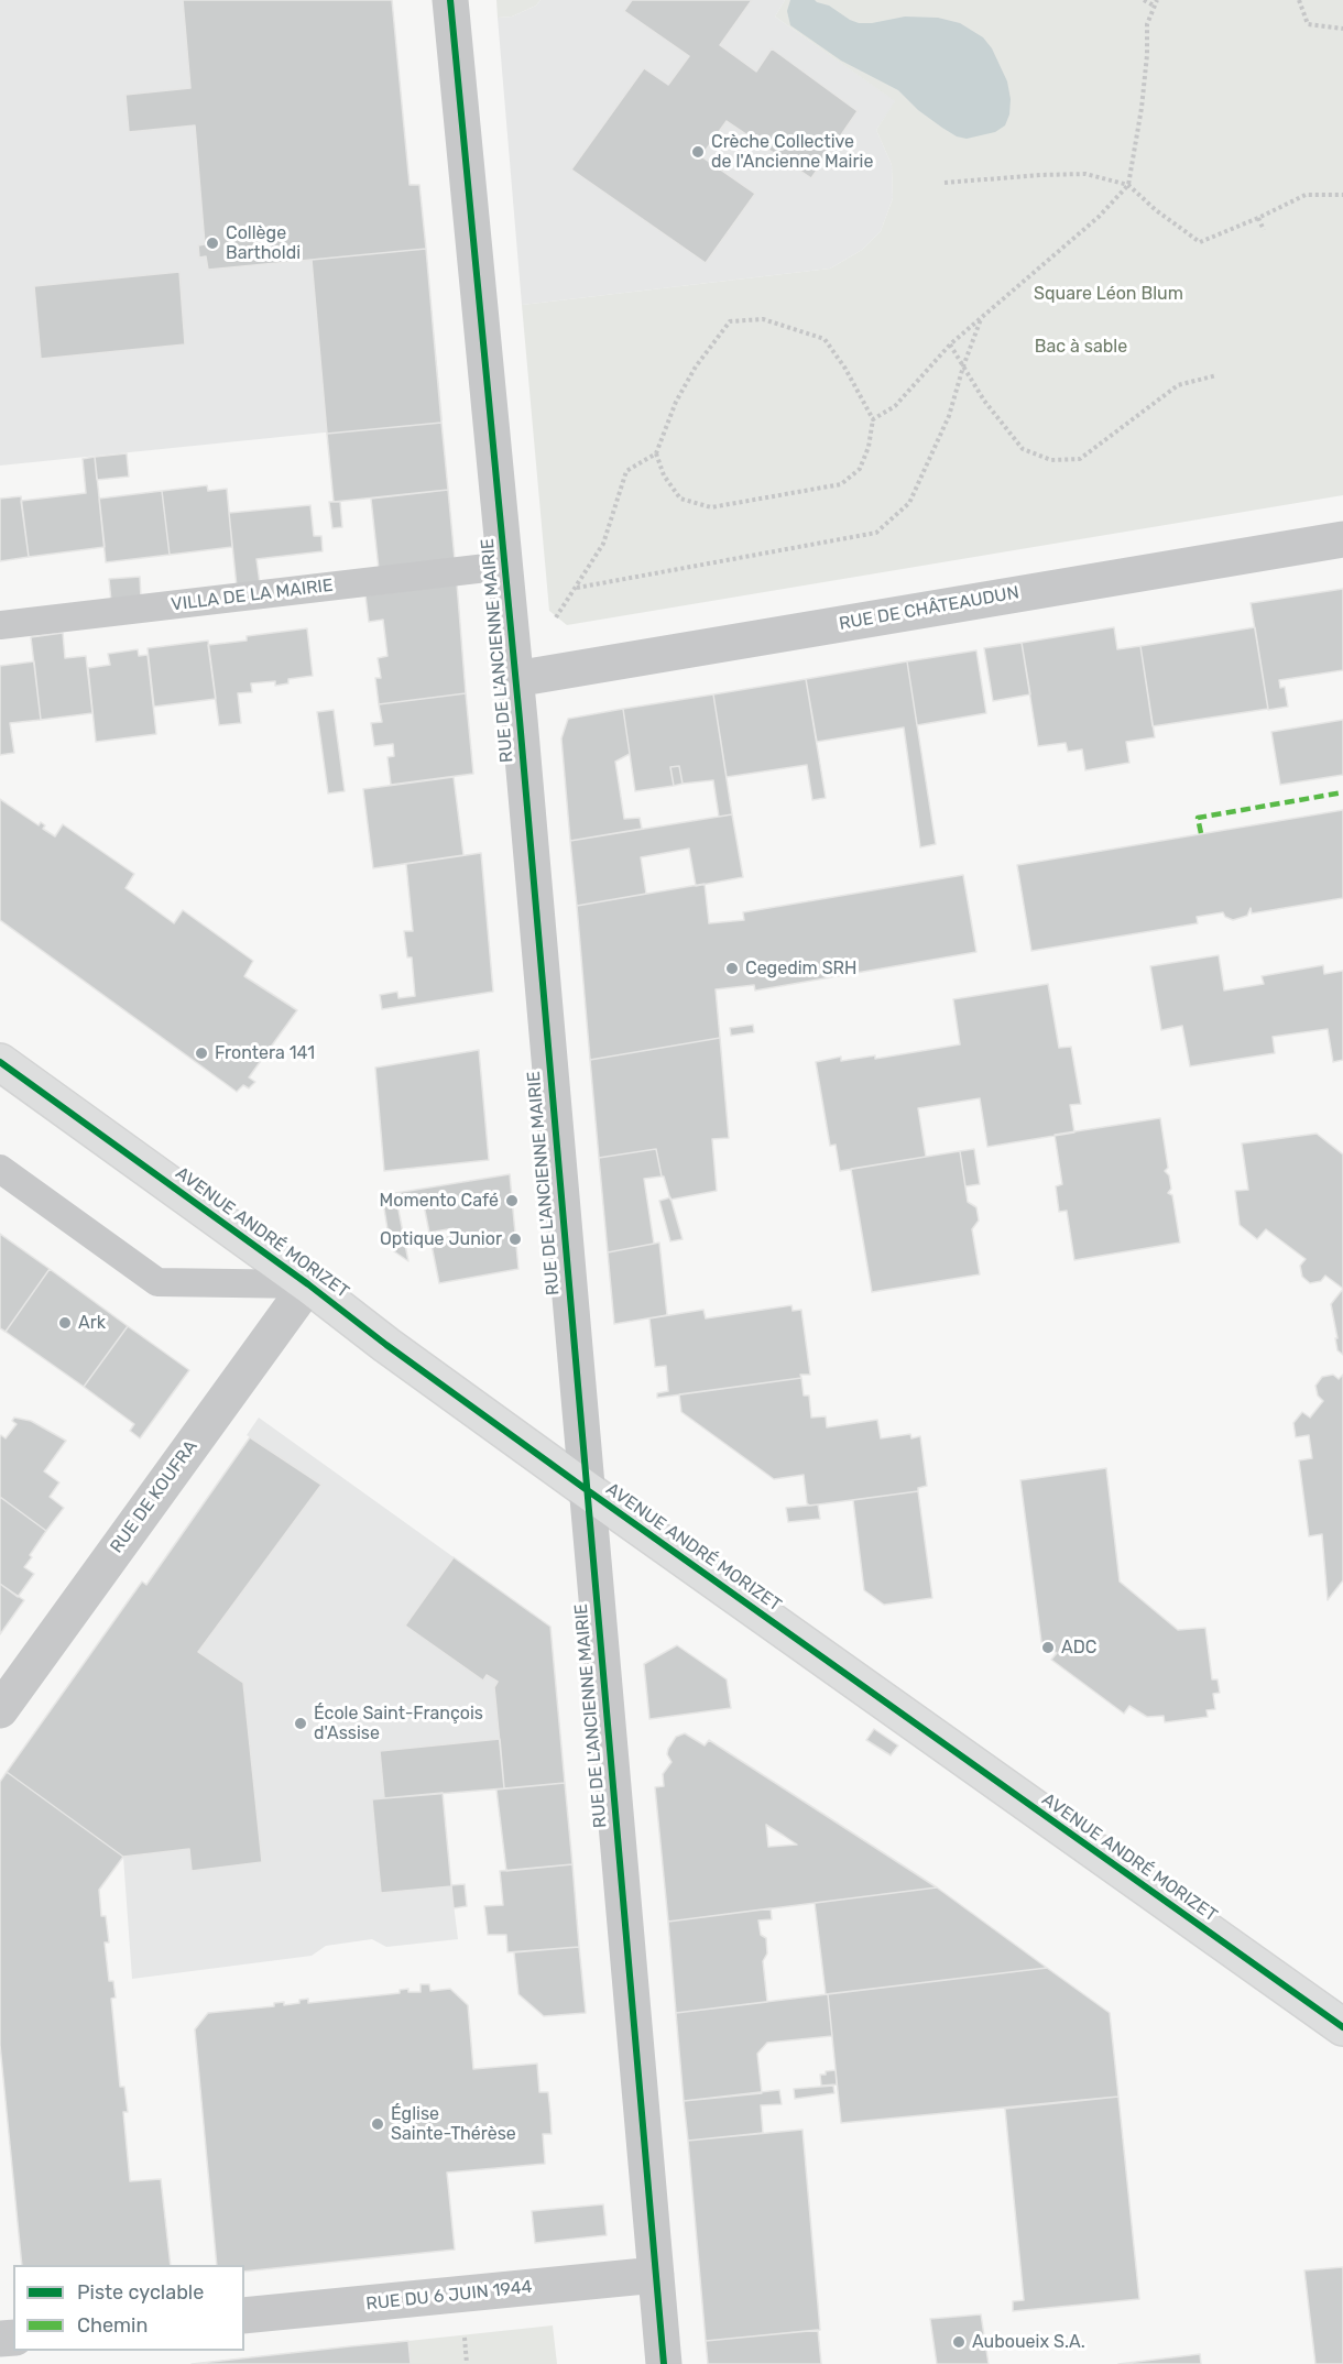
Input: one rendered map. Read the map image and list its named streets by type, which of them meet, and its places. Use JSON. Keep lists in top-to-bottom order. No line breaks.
{"streets":{"main road":["AVENUE ANDRÉ MORIZET"],"street":["RUE DE CHÂTEAUDUN","RUE DE L'ANCIENNE MAIRIE","RUE DE KOUFRA","RUE DU 6 JUIN 1944"],"lane":["VILLA DE LA MAIRIE"]},"crossings":[["VILLA DE LA MAIRIE","RUE DE L'ANCIENNE MAIRIE"],["RUE DE CHÂTEAUDUN","RUE DE L'ANCIENNE MAIRIE"],["RUE DE L'ANCIENNE MAIRIE","AVENUE ANDRÉ MORIZET"],["RUE DE L'ANCIENNE MAIRIE","RUE DU 6 JUIN 1944"],["AVENUE ANDRÉ MORIZET","RUE DE KOUFRA"]],"parks":["Square Léon Blum","Bac à sable"],"places":["Crèche Collective de l'Ancienne Mairie","Collège Bartholdi","Cegedim SRH","Frontera 141","Momento Café","Optique Junior","Ark","ADC","École Saint-François d'Assise","Église Sainte-Thérèse","Auboueix S.A."],"legend":["Piste cyclable","Chemin"]}
